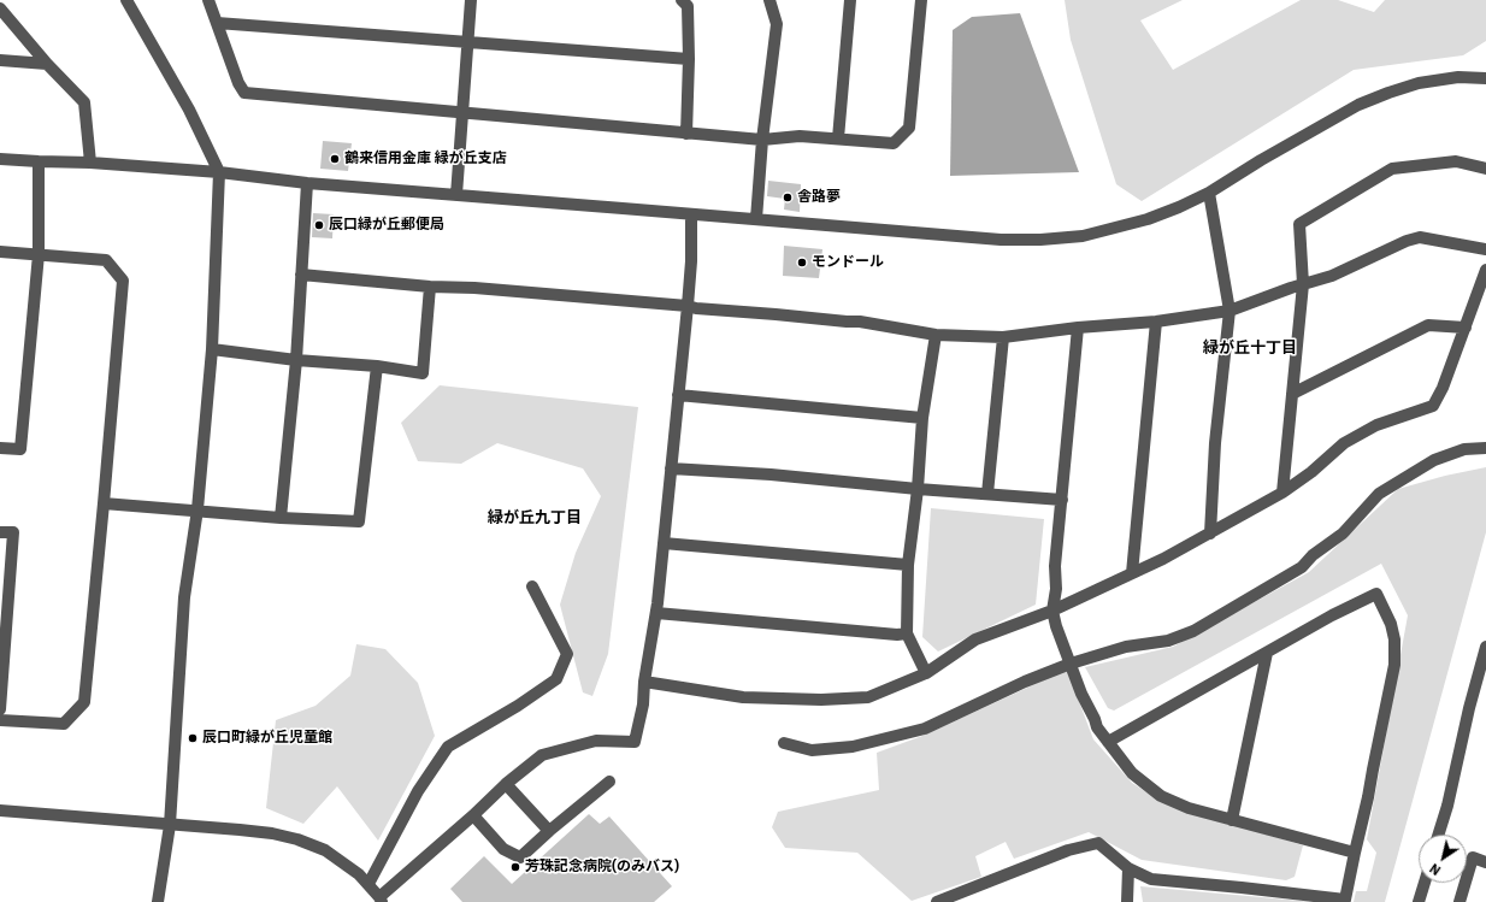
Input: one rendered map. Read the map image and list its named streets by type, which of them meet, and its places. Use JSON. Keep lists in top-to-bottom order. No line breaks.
{"districts":["緑が丘十丁目","緑が丘九丁目"],"places":["鶴来信用金庫 緑が丘支店","舎路夢","辰口緑が丘郵便局","モンドール","辰口町緑が丘児童館","芳珠記念病院(のみバス)"],"north":"bottom left"}
